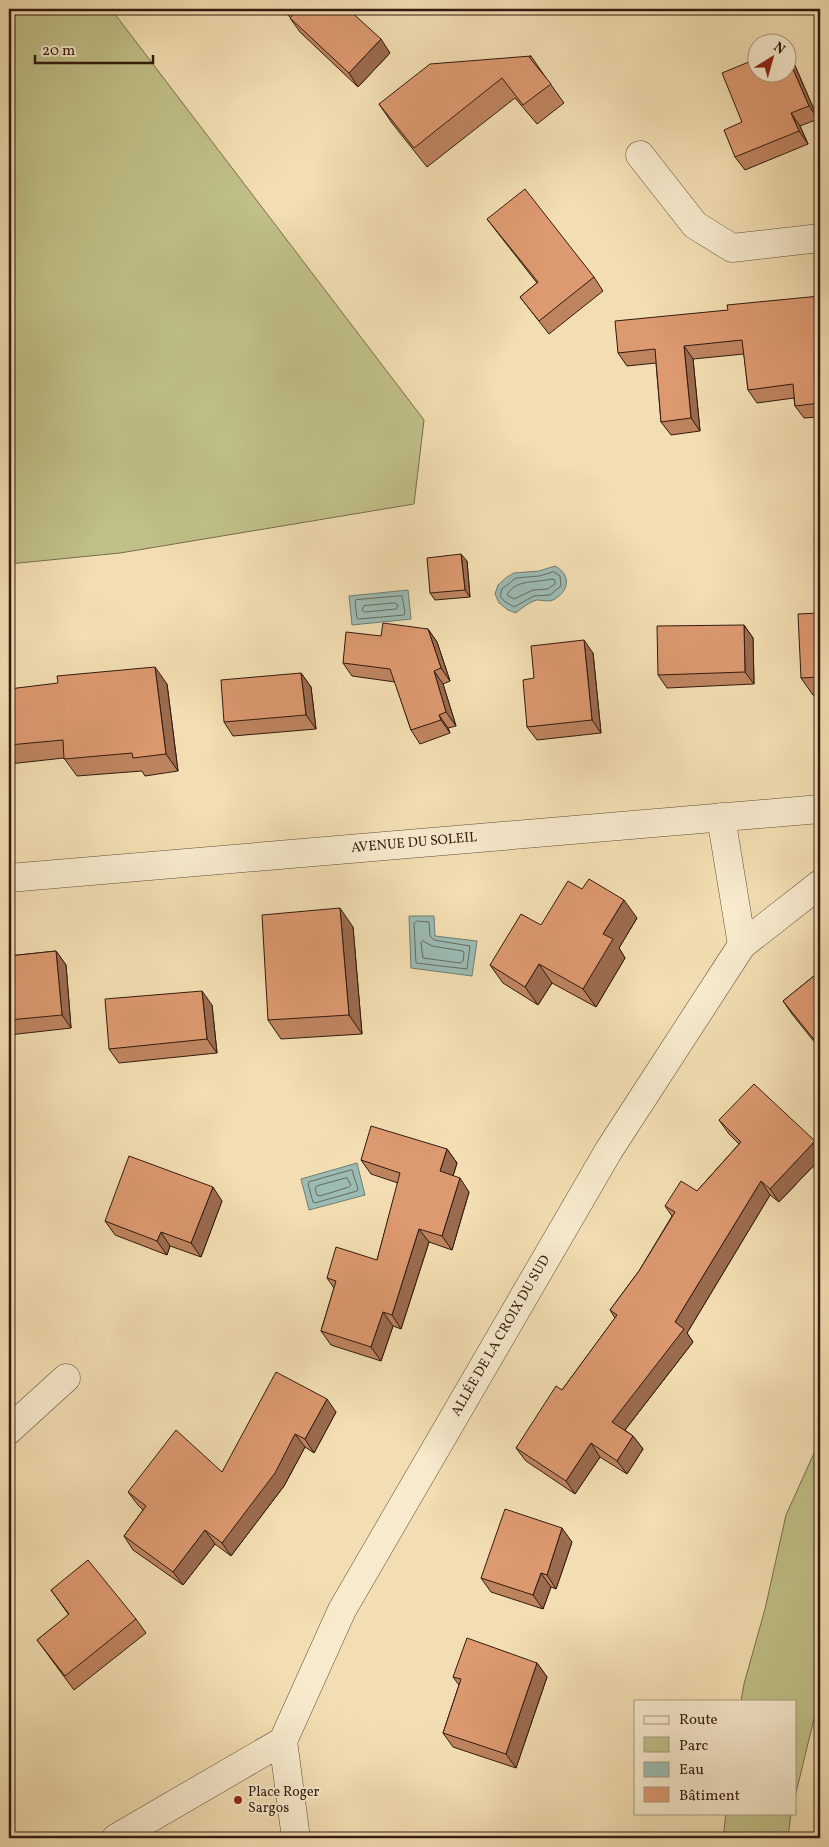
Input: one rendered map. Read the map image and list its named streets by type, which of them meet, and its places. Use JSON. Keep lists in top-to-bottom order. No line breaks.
{"streets":{"street":["AVENUE DU SOLEIL","ALLÉE DE LA CROIX DU SUD"]},"places":["Place Roger Sargos"],"legend":["Route","Parc","Eau","Bâtiment"],"scale_bar":"20 m","north":"top right"}
